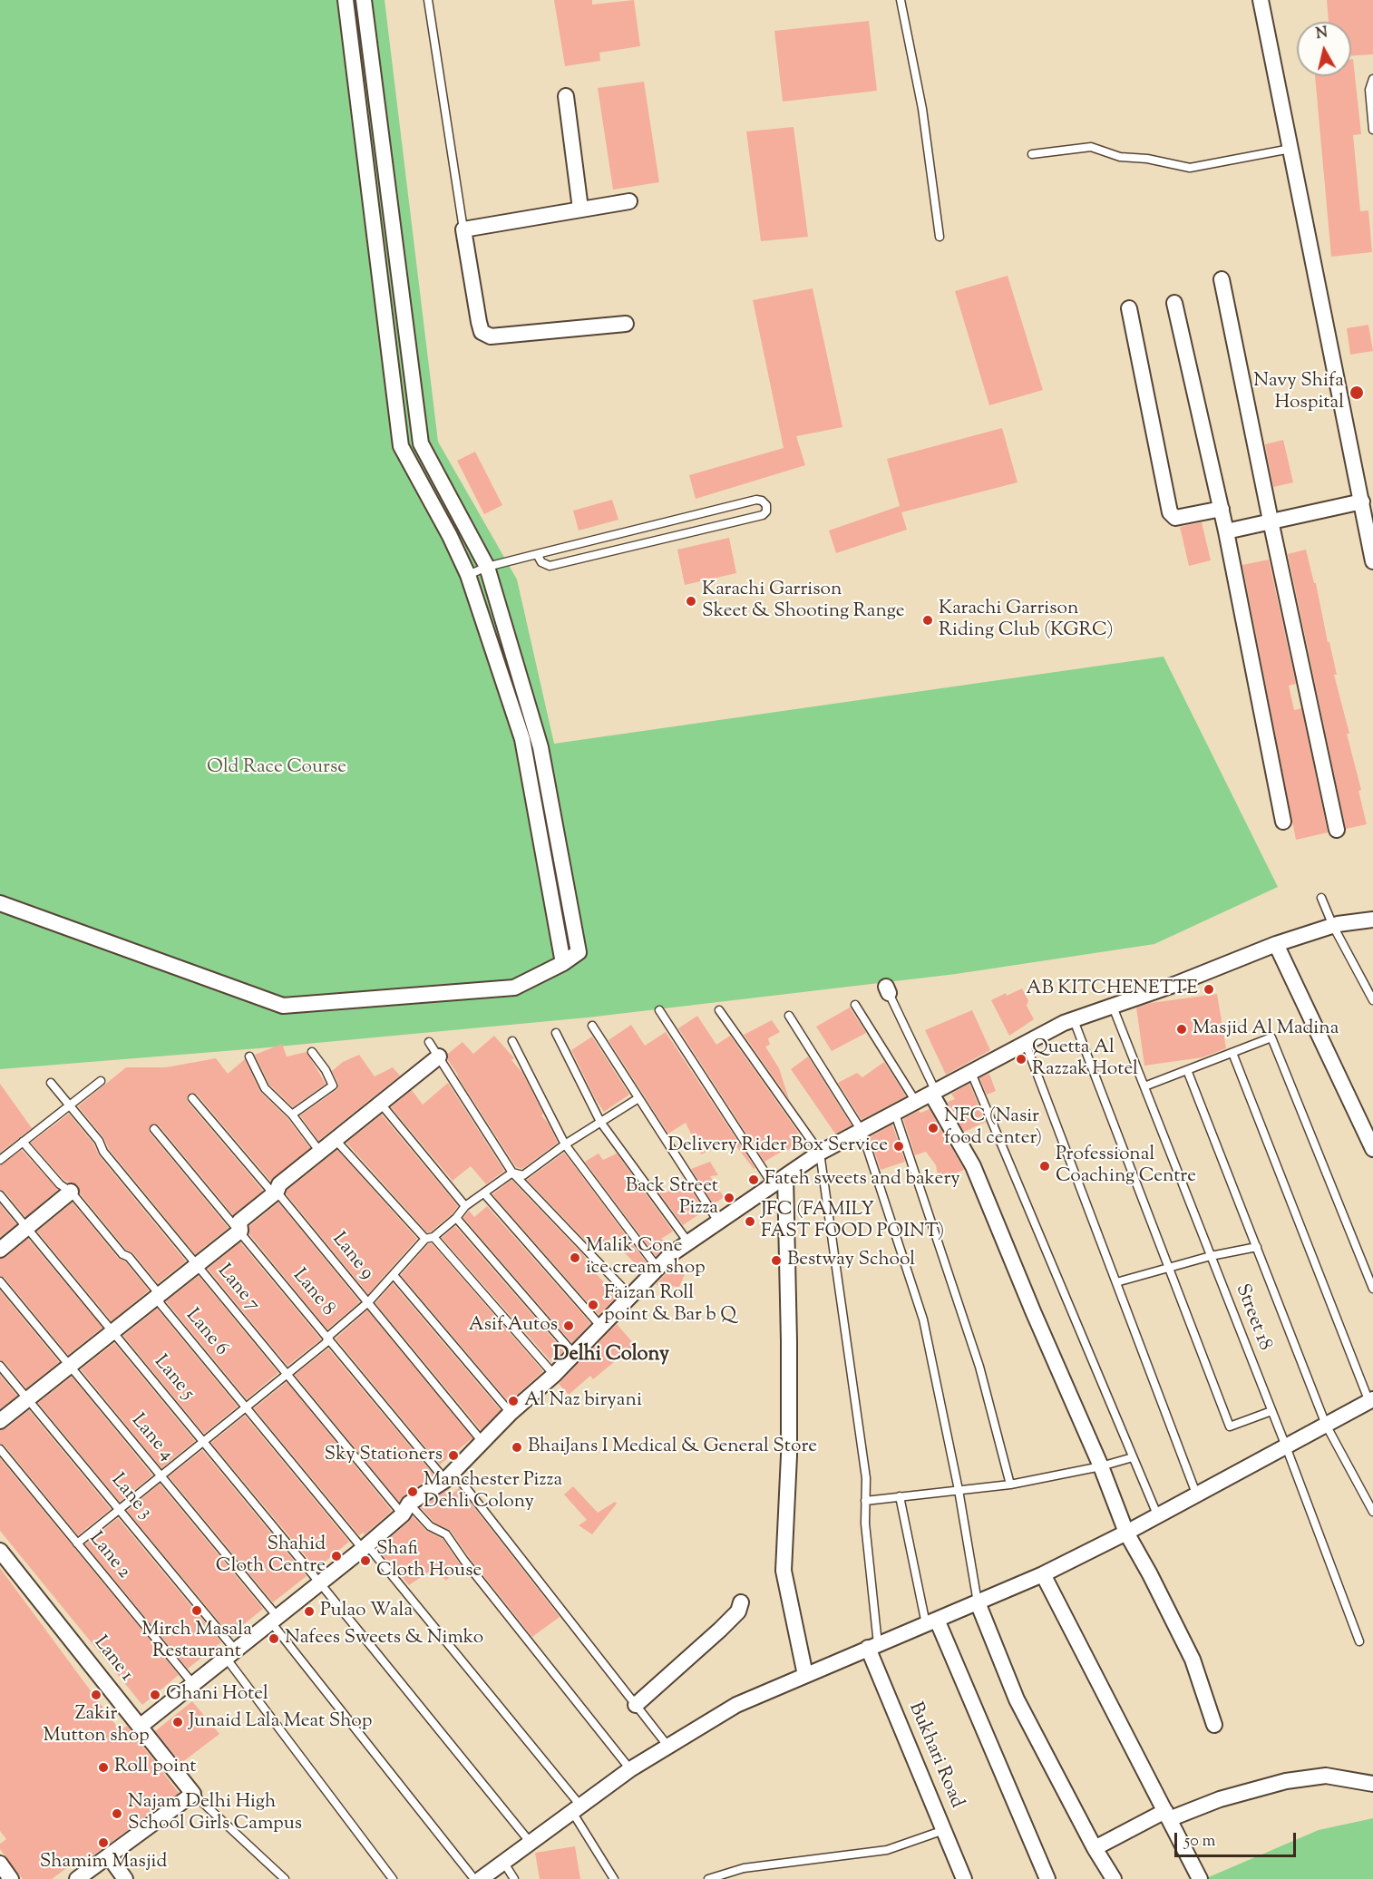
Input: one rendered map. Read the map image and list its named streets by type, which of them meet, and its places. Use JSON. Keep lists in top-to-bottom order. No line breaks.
{"streets":{"street":["Lane 1","Bukhari Road"],"lane":["Lane 9","Lane 7","Lane 8","Street 18","Lane 6","Lane 5","Lane 4","Lane 3","Lane 2"]},"districts":["Delhi Colony"],"parks":["Old Race Course"],"places":["Navy Shifa Hospital","Karachi Garrison Skeet & Shooting Range","Karachi Garrison Riding Club (KGRC)","AB KITCHENETTE","Masjid Al Madina","Quetta Al Razzak Hotel","NFC (Nasir food center)","Delivery Rider Box Service","Professional Coaching Centre","Fateh sweets and bakery","Back Street Pizza","JFC (FAMILY FAST FOOD POINT)","Malik Cone ice cream shop","Bestway School","Faizan Roll point & Bar b Q","Asif Autos","Al Naz biryani","BhaiJans I Medical & General Store","Sky Stationers","Manchester Pizza Dehli Colony","Shahid Cloth Centre","Shafi Cloth House","Mirch Masala Restaurant","Pulao Wala","Nafees Sweets & Nimko","Zakir Mutton shop","Ghani Hotel","Junaid Lala Meat Shop","Roll point","Najam Delhi High School Girls Campus","Shamim Masjid"],"scale_bar":"50 m","north":"top"}
